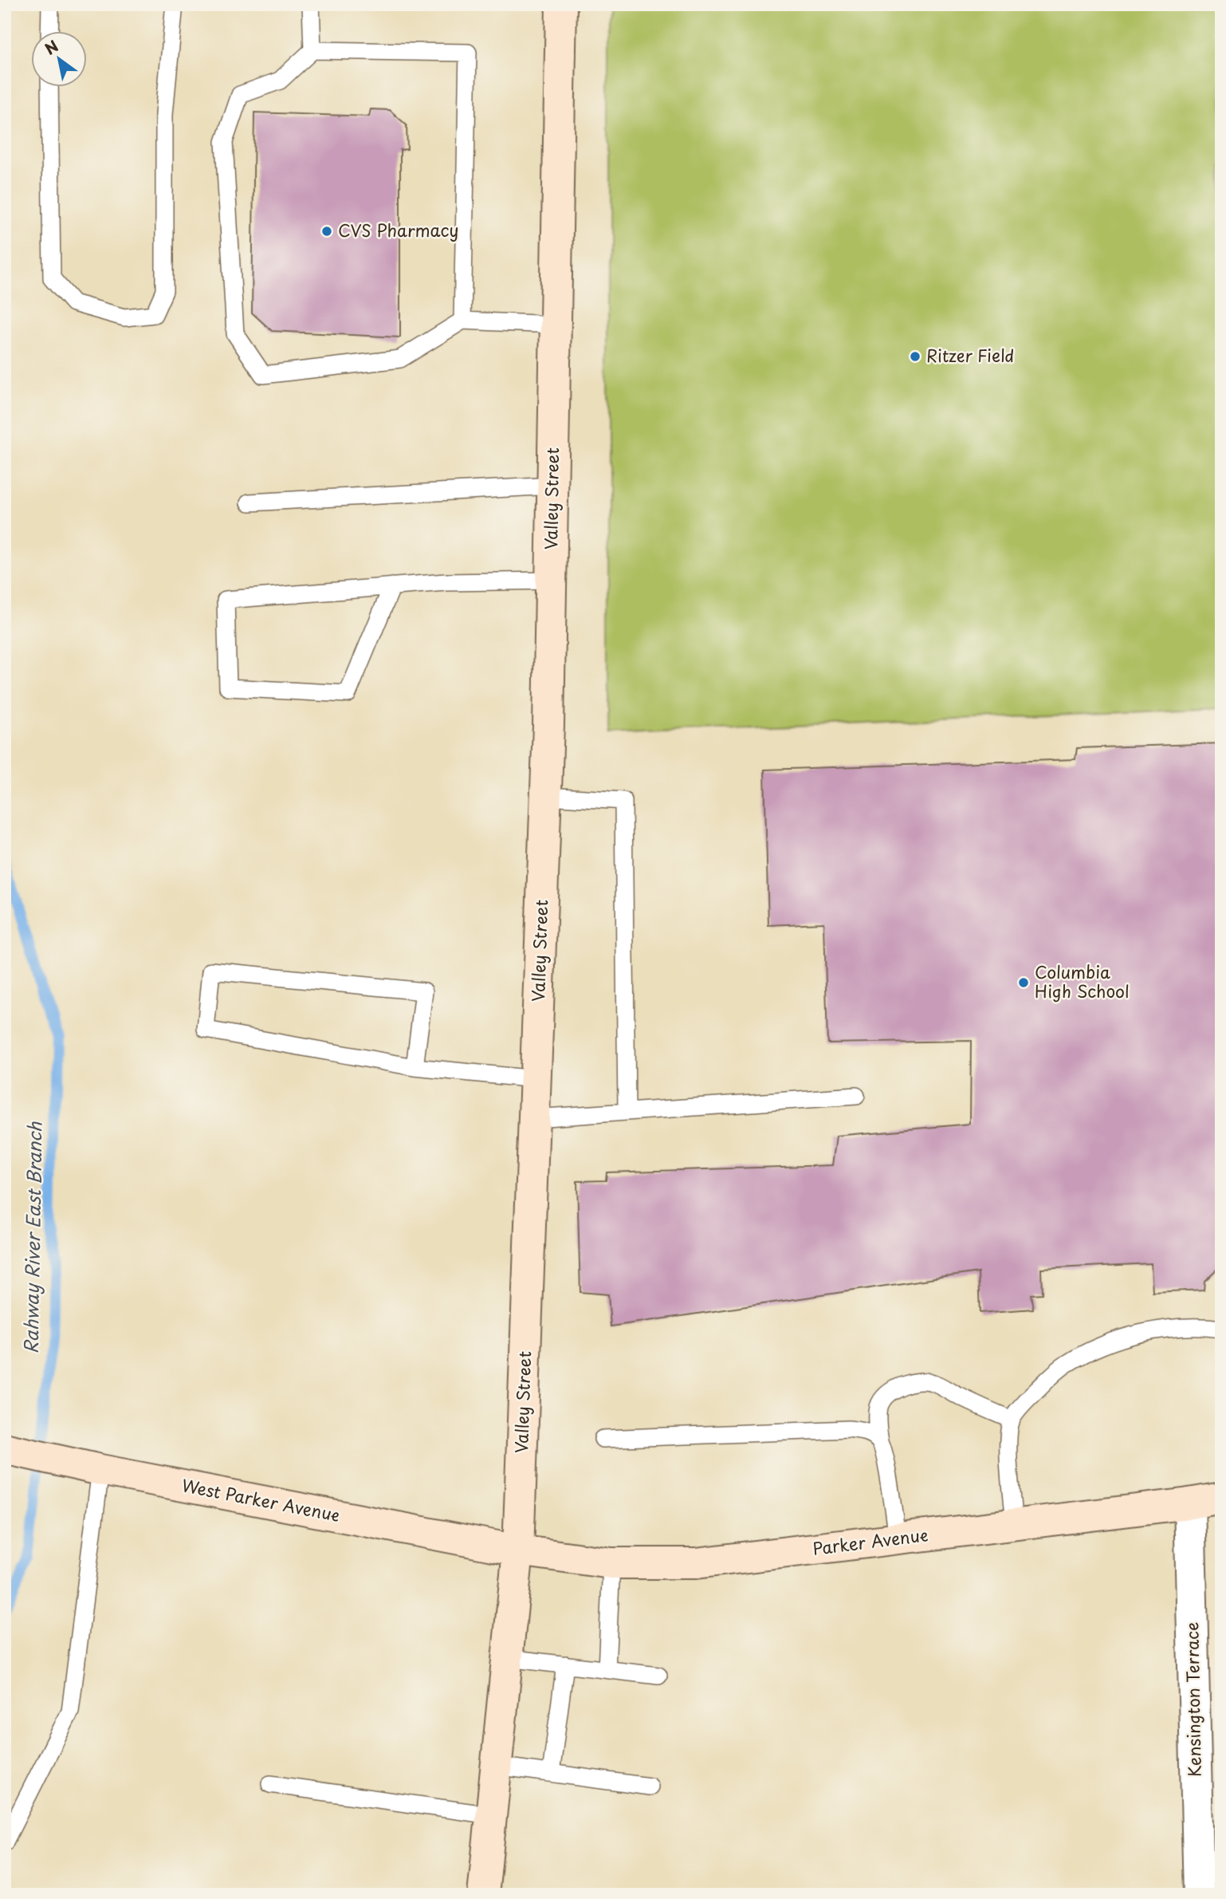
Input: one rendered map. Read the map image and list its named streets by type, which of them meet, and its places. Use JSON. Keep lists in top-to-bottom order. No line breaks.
{"streets":{"main road":["Valley Street","West Parker Avenue","Parker Avenue"],"street":["Kensington Terrace"]},"crossings":[["Valley Street","West Parker Avenue"],["Valley Street","Parker Avenue"],["West Parker Avenue","Parker Avenue"],["Parker Avenue","Kensington Terrace"]],"water":["Rahway River East Branch"],"places":["CVS Pharmacy","Ritzer Field","Columbia High School"],"north":"top left"}
